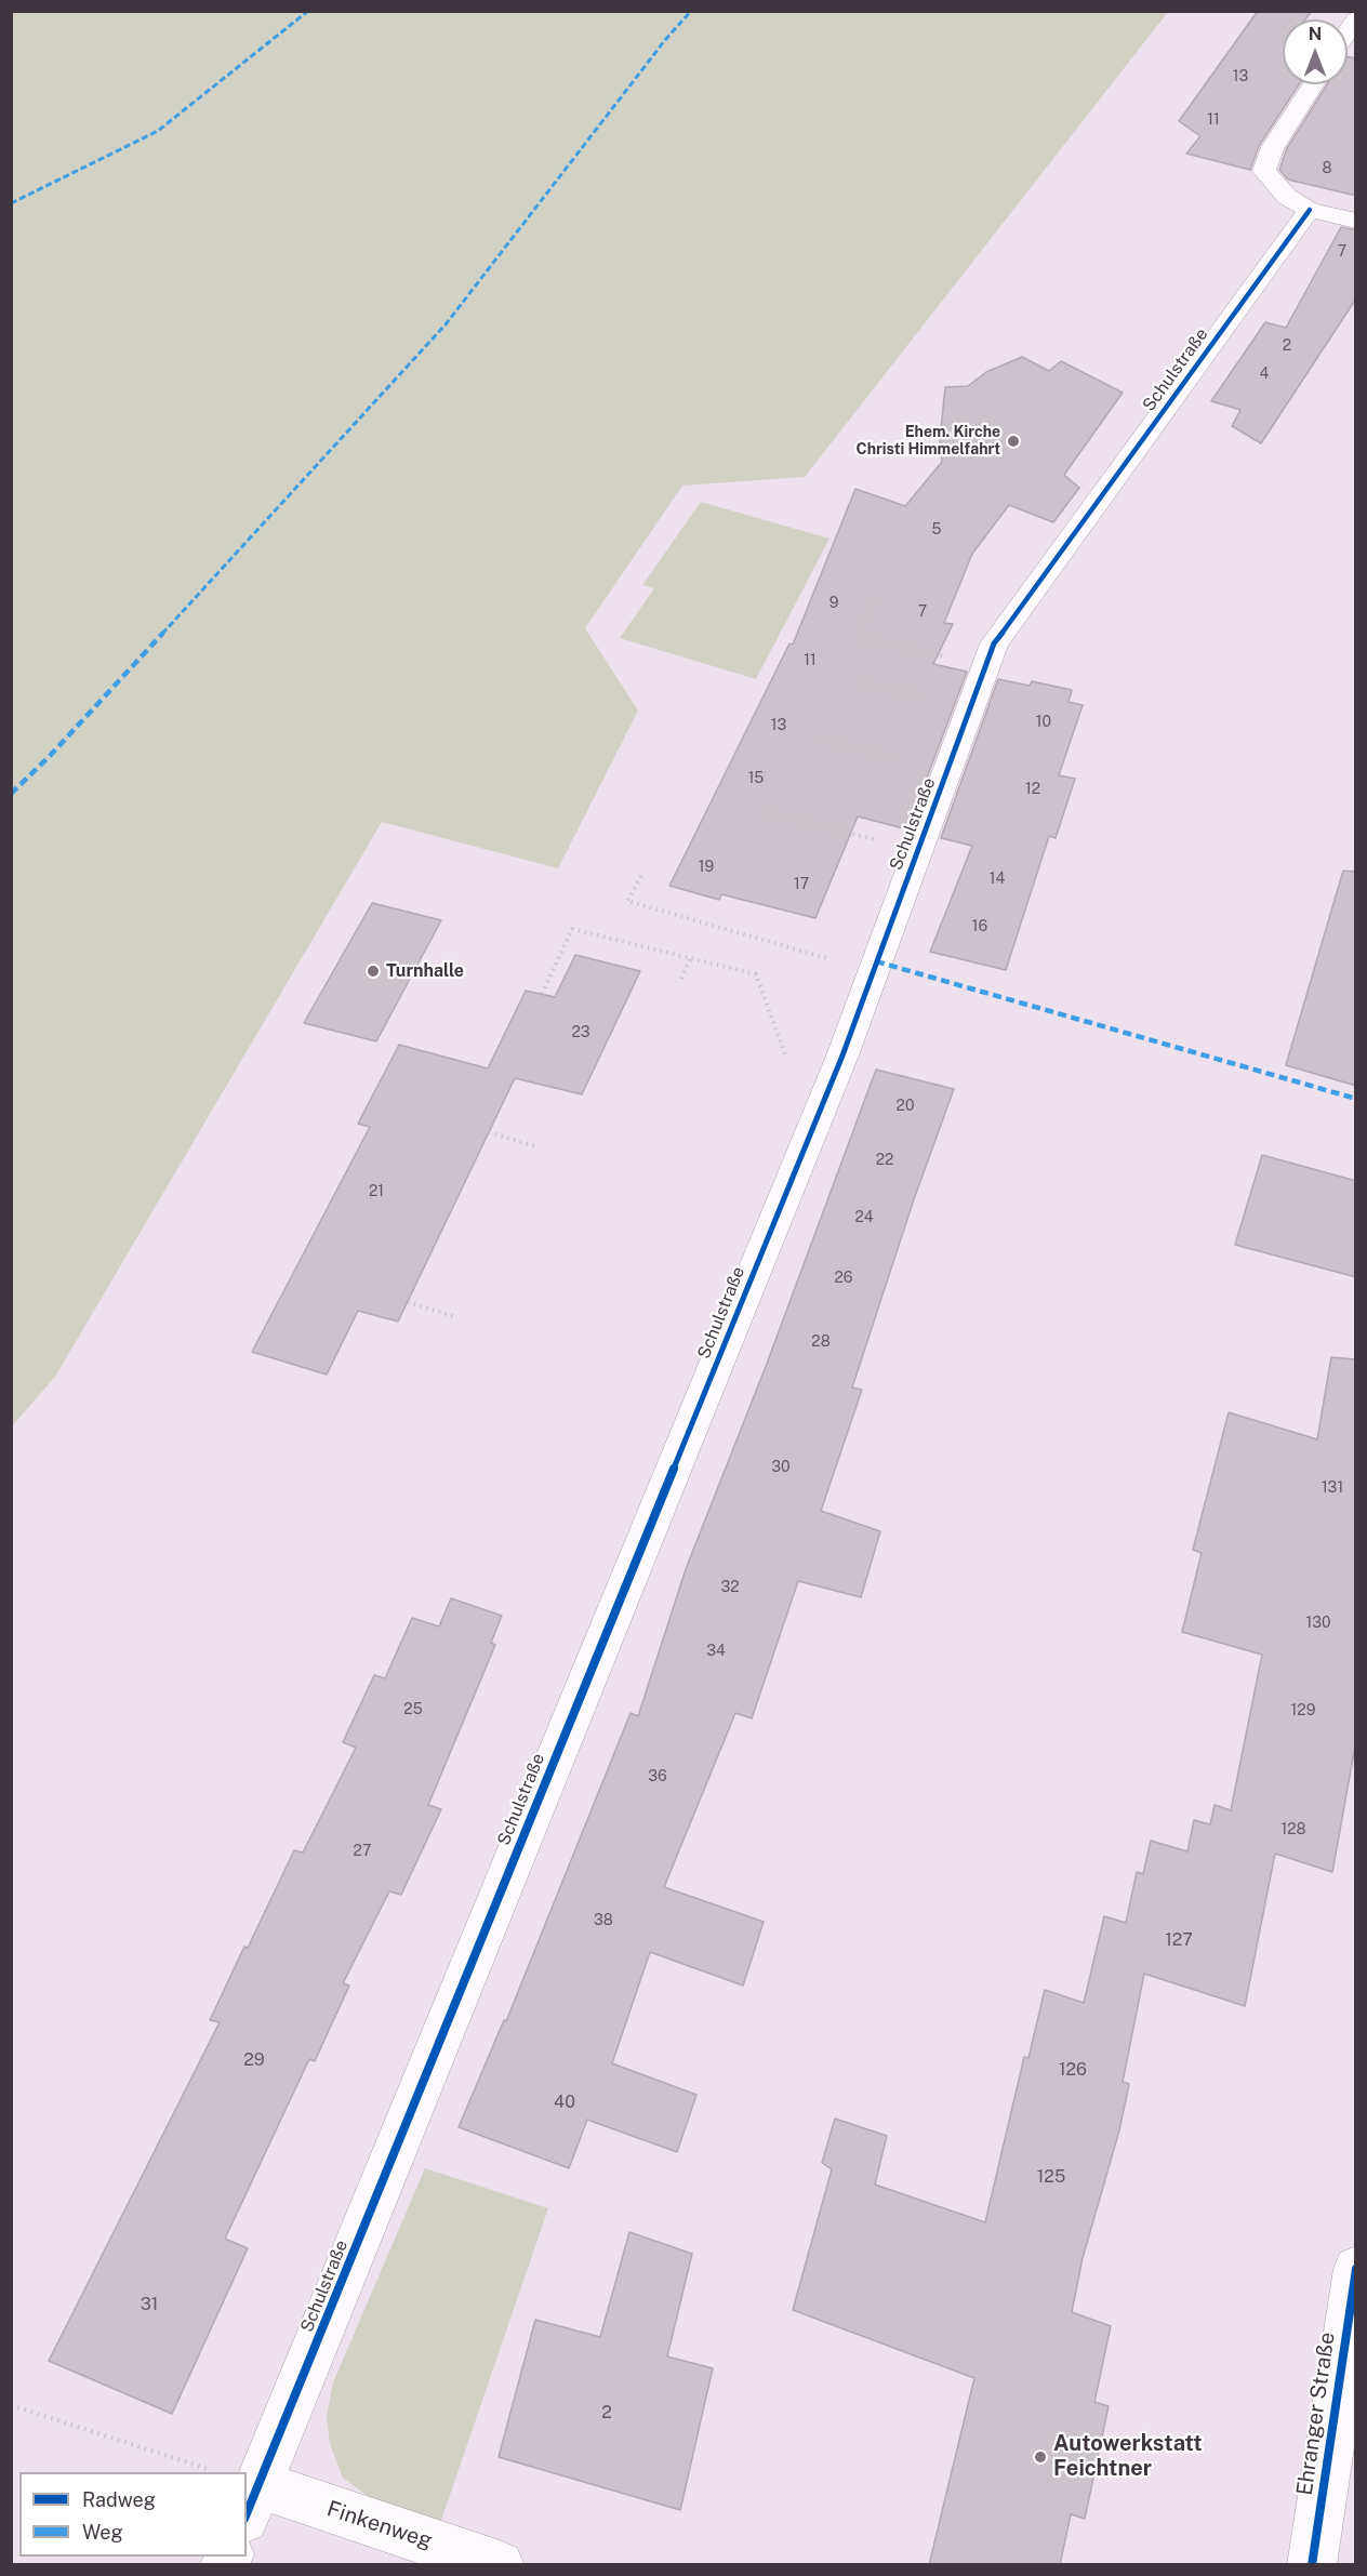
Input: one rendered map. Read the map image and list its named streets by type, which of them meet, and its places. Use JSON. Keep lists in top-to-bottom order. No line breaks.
{"streets":{"street":["Schulstraße","Ehranger Straße","Finkenweg"]},"places":["Ehem. Kirche Christi Himmelfahrt","Turnhalle","Autowerkstatt Feichtner"],"house_numbers":["13","11","8","7","2","4","5","9","7","11","10","13","15","12","19","14","17","16","23","20","22","21","24","26","28","30","131","32","130","34","25","129","36","128","27","38","127","29","126","40","125","31","2"],"legend":["Radweg","Weg"],"north":"top"}
